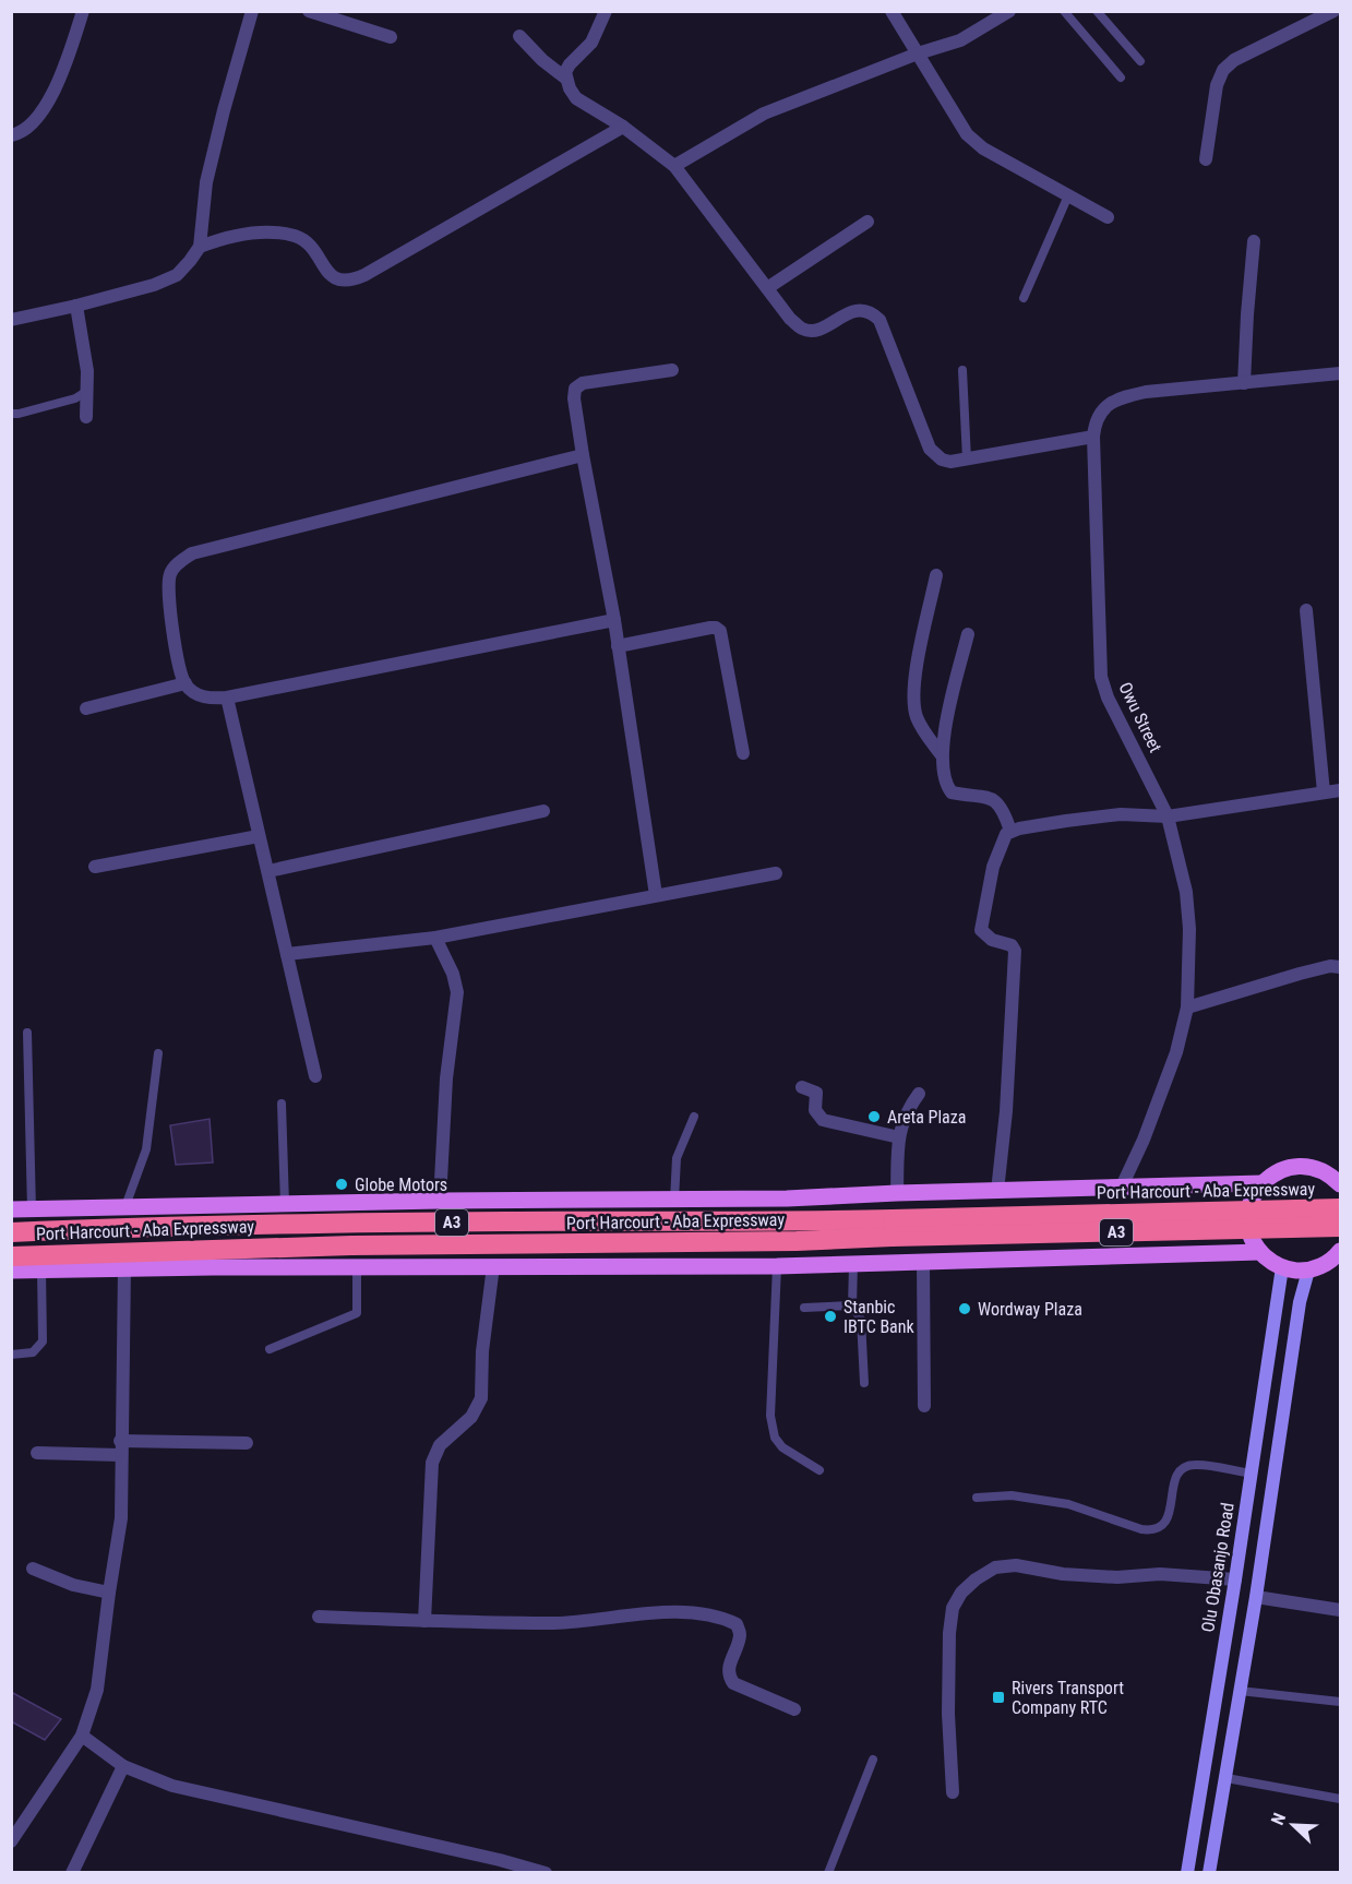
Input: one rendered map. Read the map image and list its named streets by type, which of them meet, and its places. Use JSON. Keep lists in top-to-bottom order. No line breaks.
{"streets":{"highway":["Port Harcourt - Aba Expressway","A3"],"main road":["Olu Obasanjo Road"],"street":["Owu Street"]},"places":{"other":["Areta Plaza","Globe Motors","Wordway Plaza","Stanbic IBTC Bank"],"transit":["Rivers Transport Company RTC"]},"north":"top left"}
